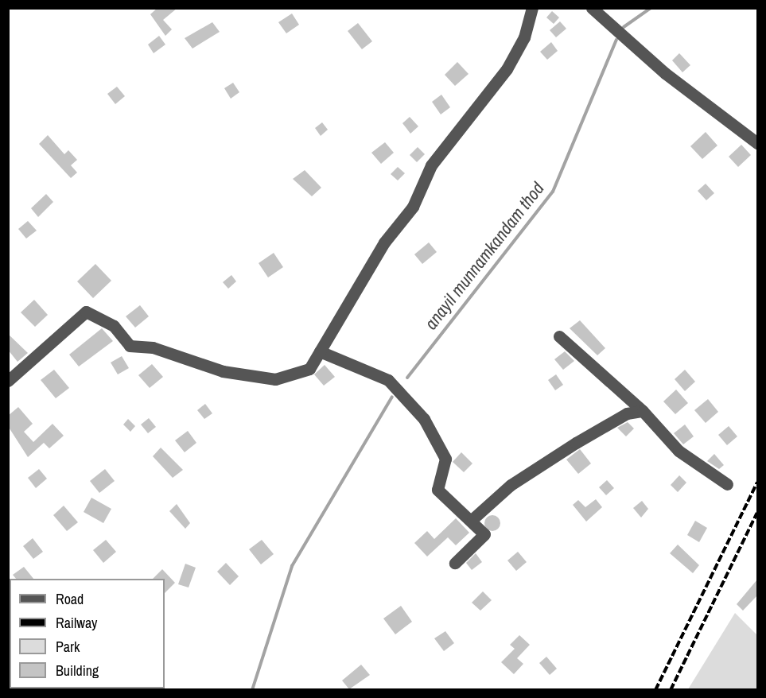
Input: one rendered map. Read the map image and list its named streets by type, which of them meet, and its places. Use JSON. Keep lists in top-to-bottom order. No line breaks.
{"water":["anayil munnamkandam thod"],"legend":["Road","Railway","Park","Building"]}
